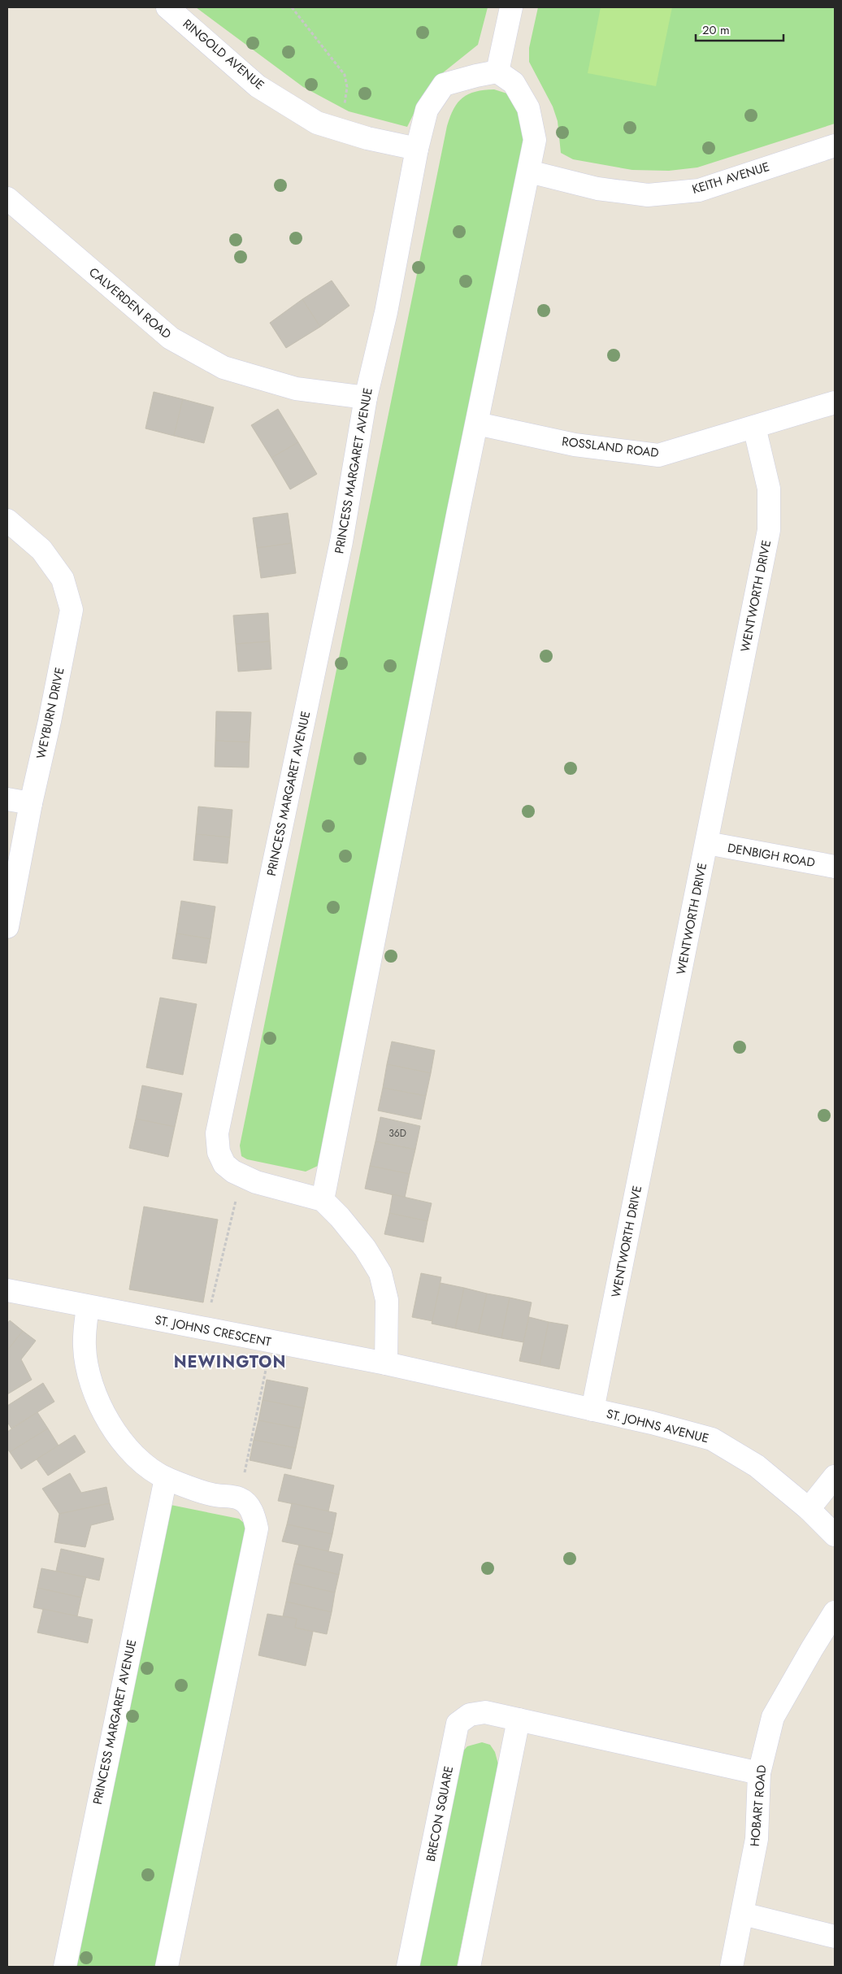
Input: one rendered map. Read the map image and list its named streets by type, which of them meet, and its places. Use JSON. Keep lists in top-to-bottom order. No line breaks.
{"streets":{"street":["RINGOLD AVENUE","KEITH AVENUE","CALVERDEN ROAD","ROSSLAND ROAD","PRINCESS MARGARET AVENUE","WENTWORTH DRIVE","WEYBURN DRIVE","DENBIGH ROAD","ST. JOHNS CRESCENT","ST. JOHNS AVENUE","HOBART ROAD","BRECON SQUARE"]},"crossings":[["RINGOLD AVENUE","PRINCESS MARGARET AVENUE"],["CALVERDEN ROAD","PRINCESS MARGARET AVENUE"],["ROSSLAND ROAD","WENTWORTH DRIVE"],["WENTWORTH DRIVE","DENBIGH ROAD"],["WENTWORTH DRIVE","ST. JOHNS CRESCENT"],["WENTWORTH DRIVE","ST. JOHNS AVENUE"],["ST. JOHNS CRESCENT","ST. JOHNS AVENUE"],["HOBART ROAD","BRECON SQUARE"]],"districts":["NEWINGTON"],"house_numbers":["36D"],"scale_bar":"20 m"}
